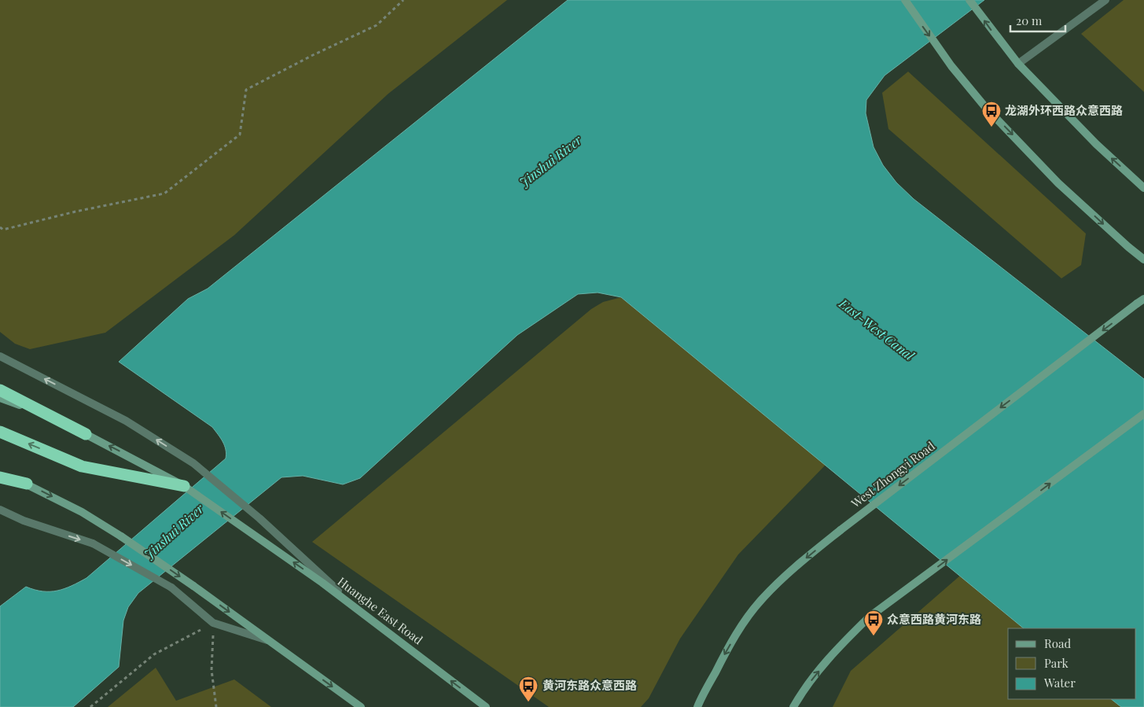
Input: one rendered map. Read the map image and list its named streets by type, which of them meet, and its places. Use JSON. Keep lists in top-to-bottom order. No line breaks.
{"streets":{"main road":["West Zhongyi Road","Huanghe East Road"]},"one_way":["West Zhongyi Road","Huanghe East Road"],"water":["Jinshui River","East-West Canal"],"places":{"bus stop":["龙湖外环西路众意西路","众意西路黄河东路","黄河东路众意西路"]},"legend":["Road","Park","Water"],"scale_bar":"20 m"}
